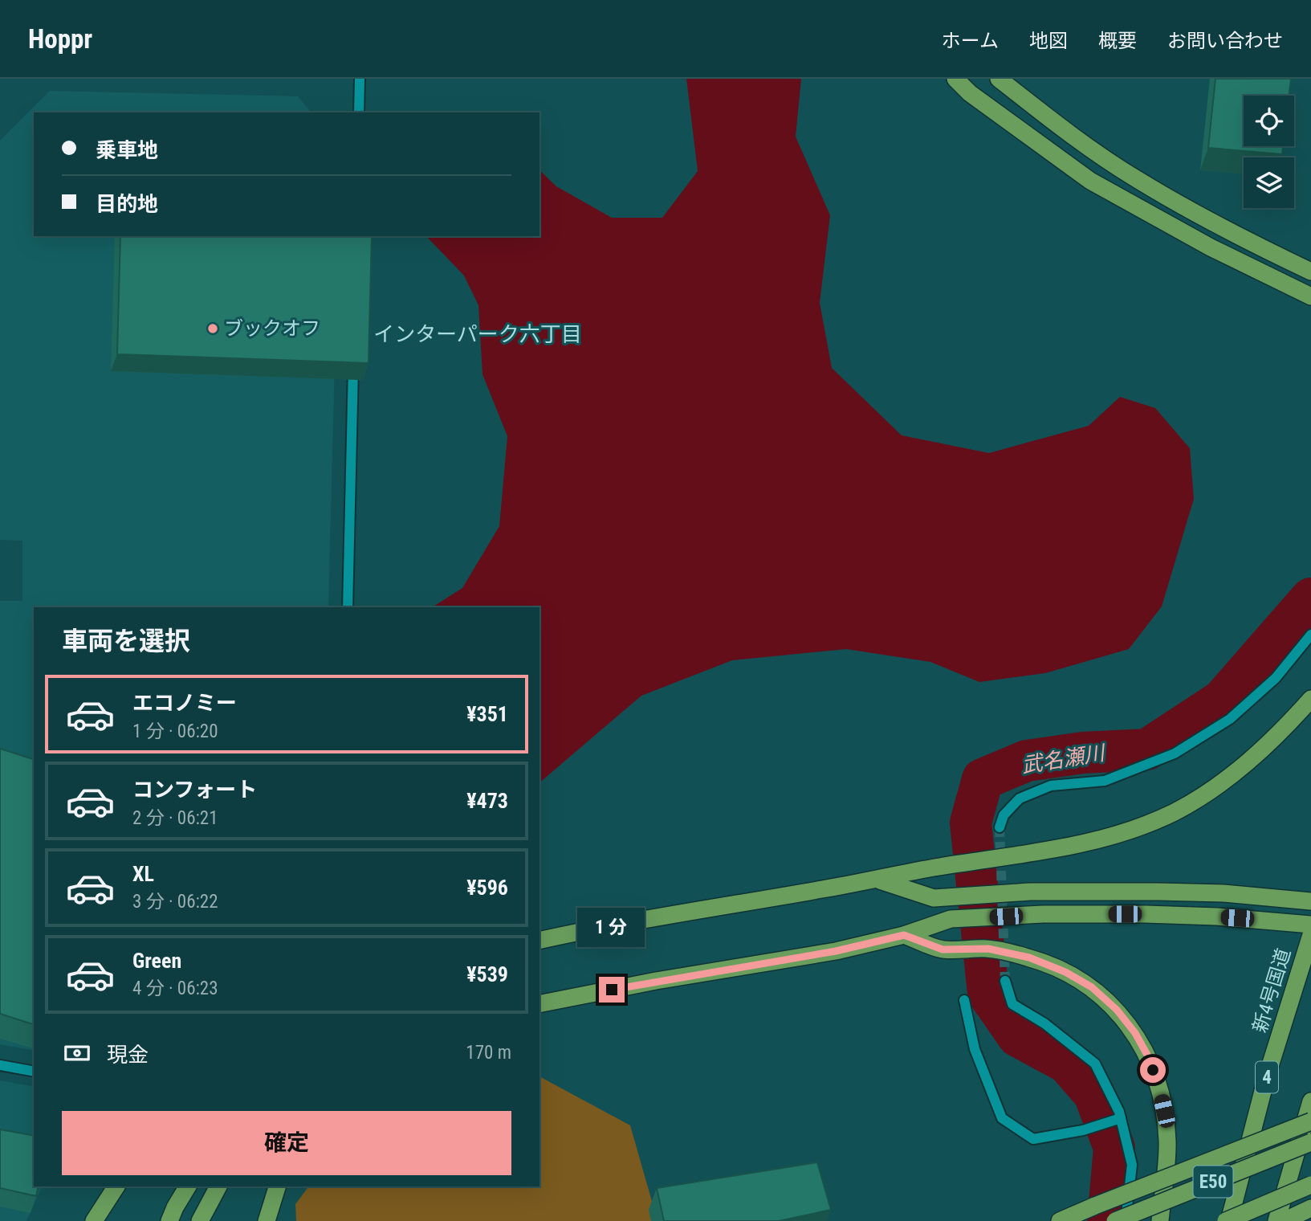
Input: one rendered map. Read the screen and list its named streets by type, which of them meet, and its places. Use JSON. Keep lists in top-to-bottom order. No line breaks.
{"streets":{"highway":["新4号国道","4","E50"]},"crossings":[["新4号国道","E50"]],"districts":["インターパーク六丁目"],"water":["武名瀬川"],"places":["ブックオフ"],"page":{"header":"Hoppr","nav":["ホーム","地図","概要","お問い合わせ"],"banner":["乗車地","目的地"],"heading":"車両を選択","list":[{"name":"エコノミー","note":"1 分 · 06:20","value":"¥351"},{"name":"コンフォート","note":"2 分 · 06:21","value":"¥473"},{"name":"XL","note":"3 分 · 06:22","value":"¥596"},{"name":"Green","note":"4 分 · 06:23","value":"¥539"}],"bubble":"1 分","pay":["現金","170 m"],"buttons":"確定"}}
